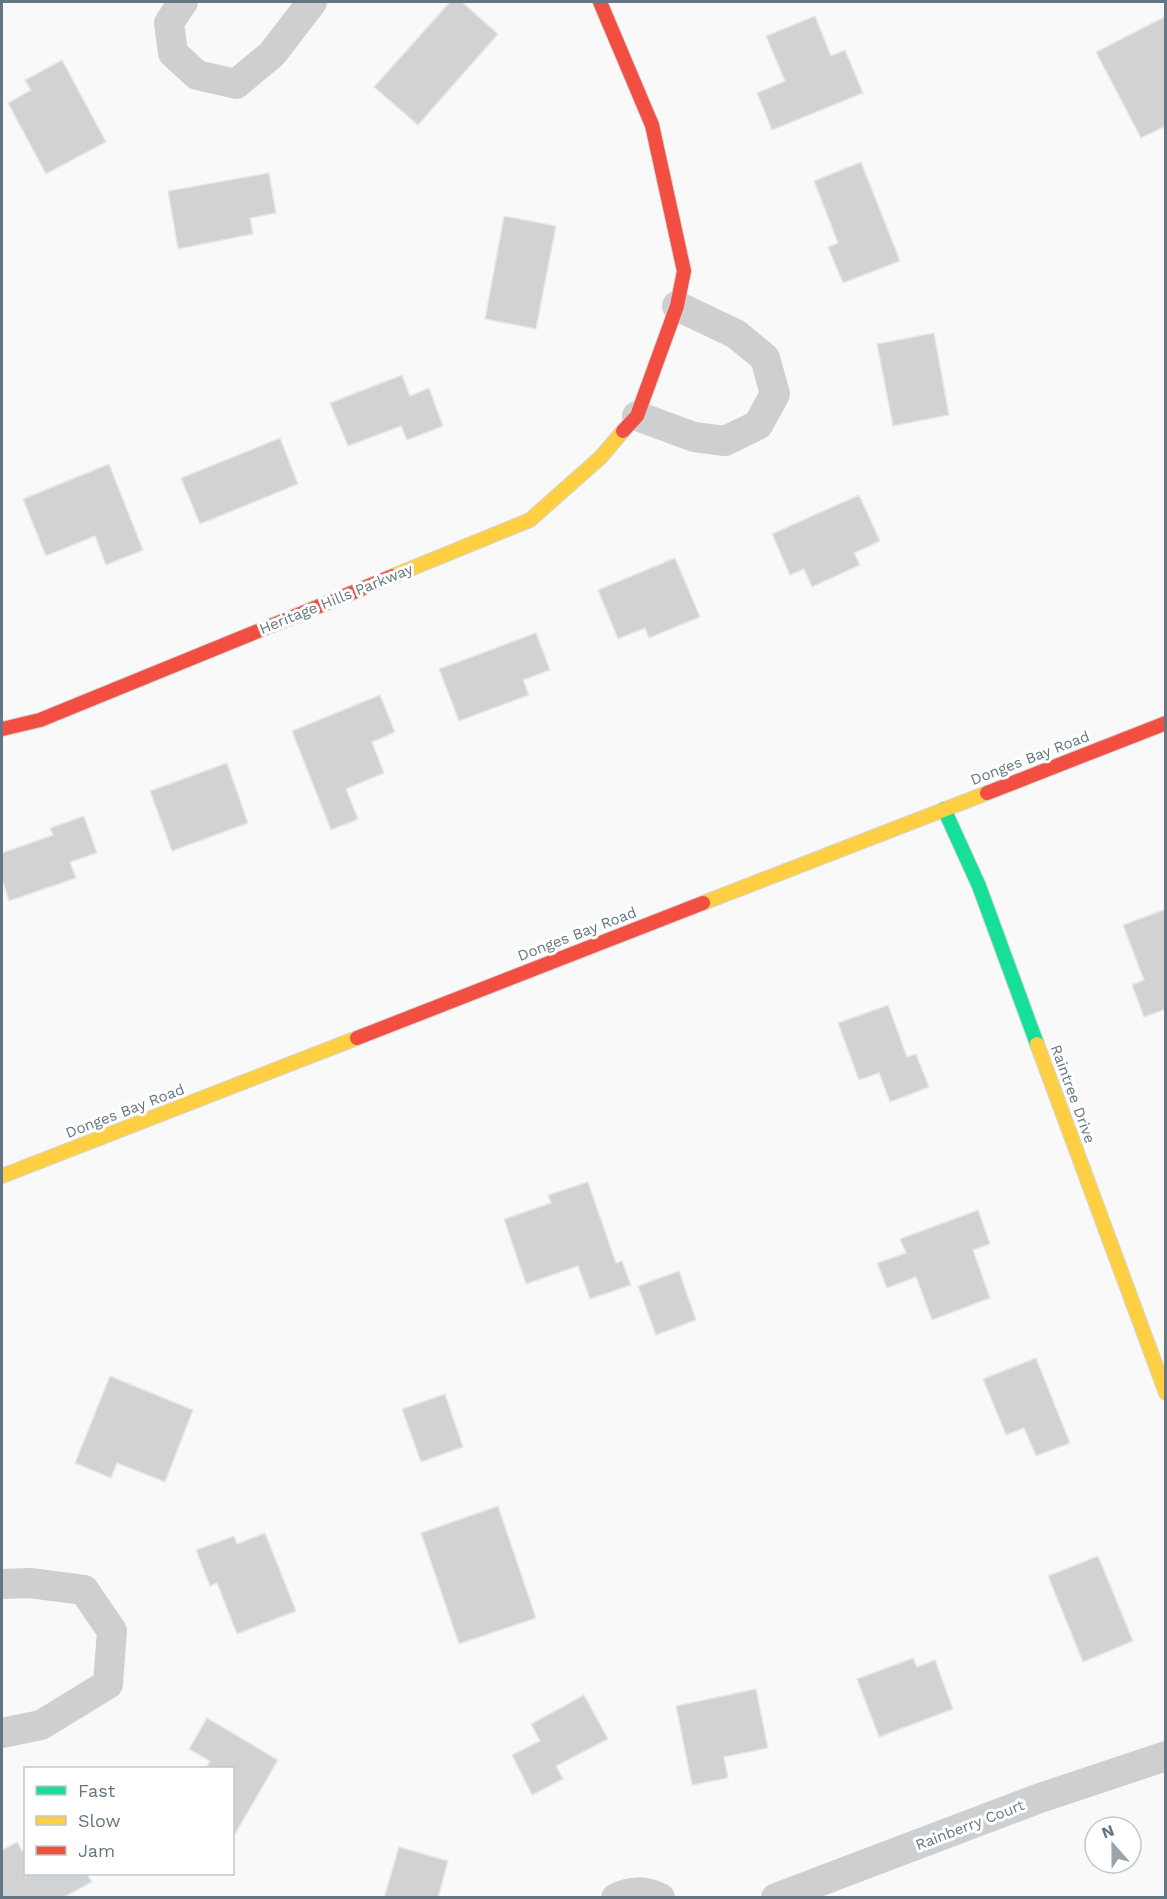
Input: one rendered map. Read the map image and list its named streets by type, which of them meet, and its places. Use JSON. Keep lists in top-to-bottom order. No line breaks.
{"streets":{"street":["Heritage Hills Parkway","Donges Bay Road","Raintree Drive","Rainberry Court"]},"crossings":[["Donges Bay Road","Raintree Drive"]],"legend":["Fast","Slow","Jam"],"north":"top"}
